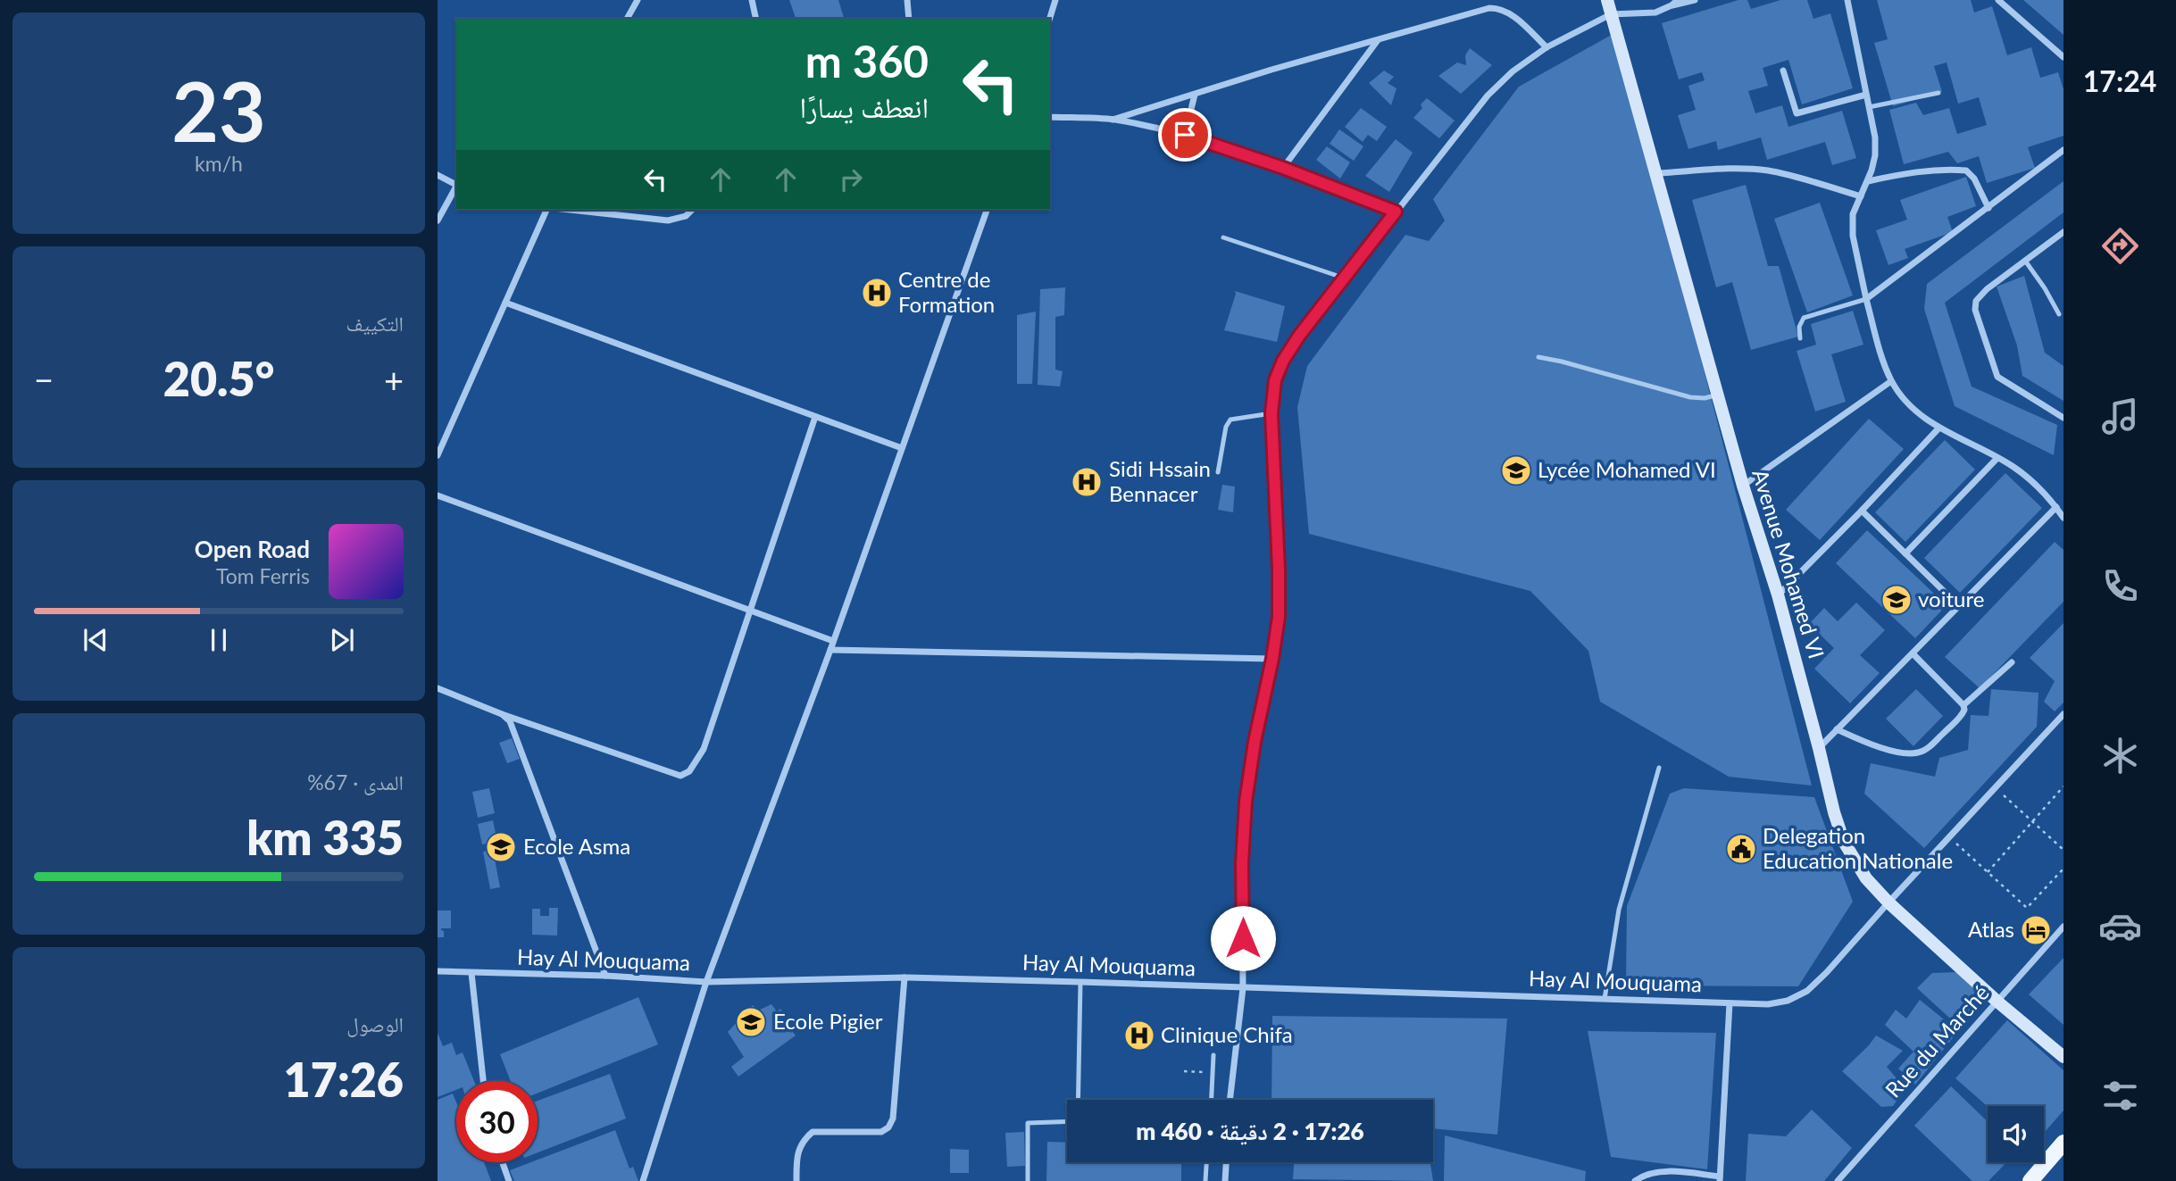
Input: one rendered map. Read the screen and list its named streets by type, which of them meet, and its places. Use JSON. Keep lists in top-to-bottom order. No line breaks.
{"streets":{"main road":["Avenue Mohamed VI"],"street":["Hay Al Mouquama","Rue du Marché"]},"crossings":[["Avenue Mohamed VI","Hay Al Mouquama"],["Avenue Mohamed VI","Rue du Marché"]],"places":{"hospital":["Centre de Formation","Sidi Hssain Bennacer","Clinique Chifa"],"school or university":["Lycée Mohamed VI","voiture","Ecole Asma","Ecole Pigier"],"public building":["Delegation Education Nationale"],"hotel":["Atlas"]},"page":{"tabs":"17:24","tile":[["23","km/h"],"التكييف",["المدى · 67%","335 km"],["الوصول","17:26"]],"turn":["360 m","انعطف يسارًا"],"heat":["−","20.5°","+"],"song":["Open Road","Tom Ferris"],"limit":"30","trip":"17:26 · 2 دقيقة · 460 m"}}
